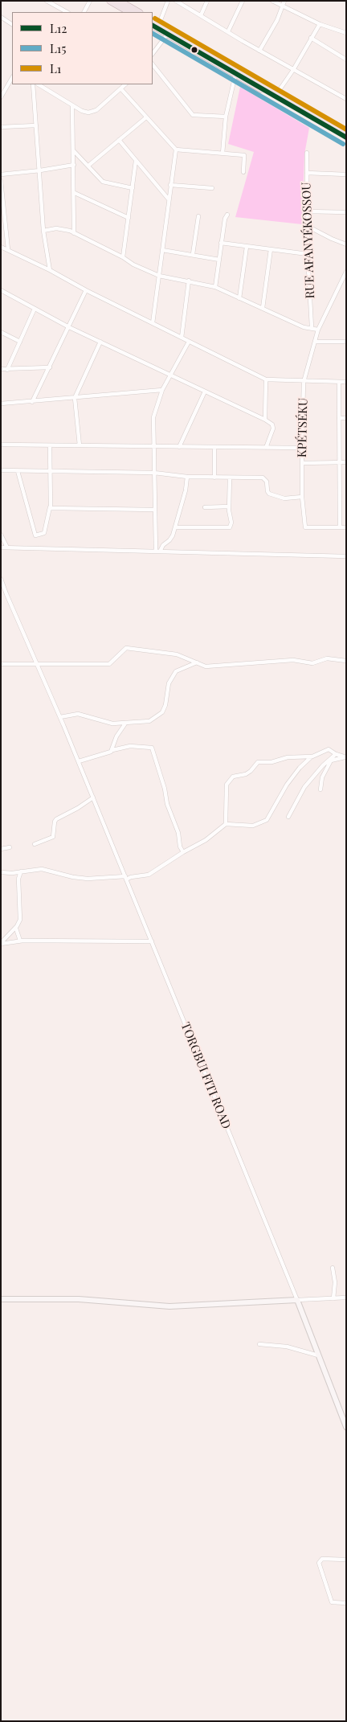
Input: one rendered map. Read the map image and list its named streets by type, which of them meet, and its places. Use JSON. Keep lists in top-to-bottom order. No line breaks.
{"streets":{"street":["RUE AFANYÉKOSSOU","KPÉTSÉKU","TORGBUI FITI ROAD"]},"lines":["transit line L1","transit line L12","transit line L15"],"legend":["L12","L15","L1"]}
